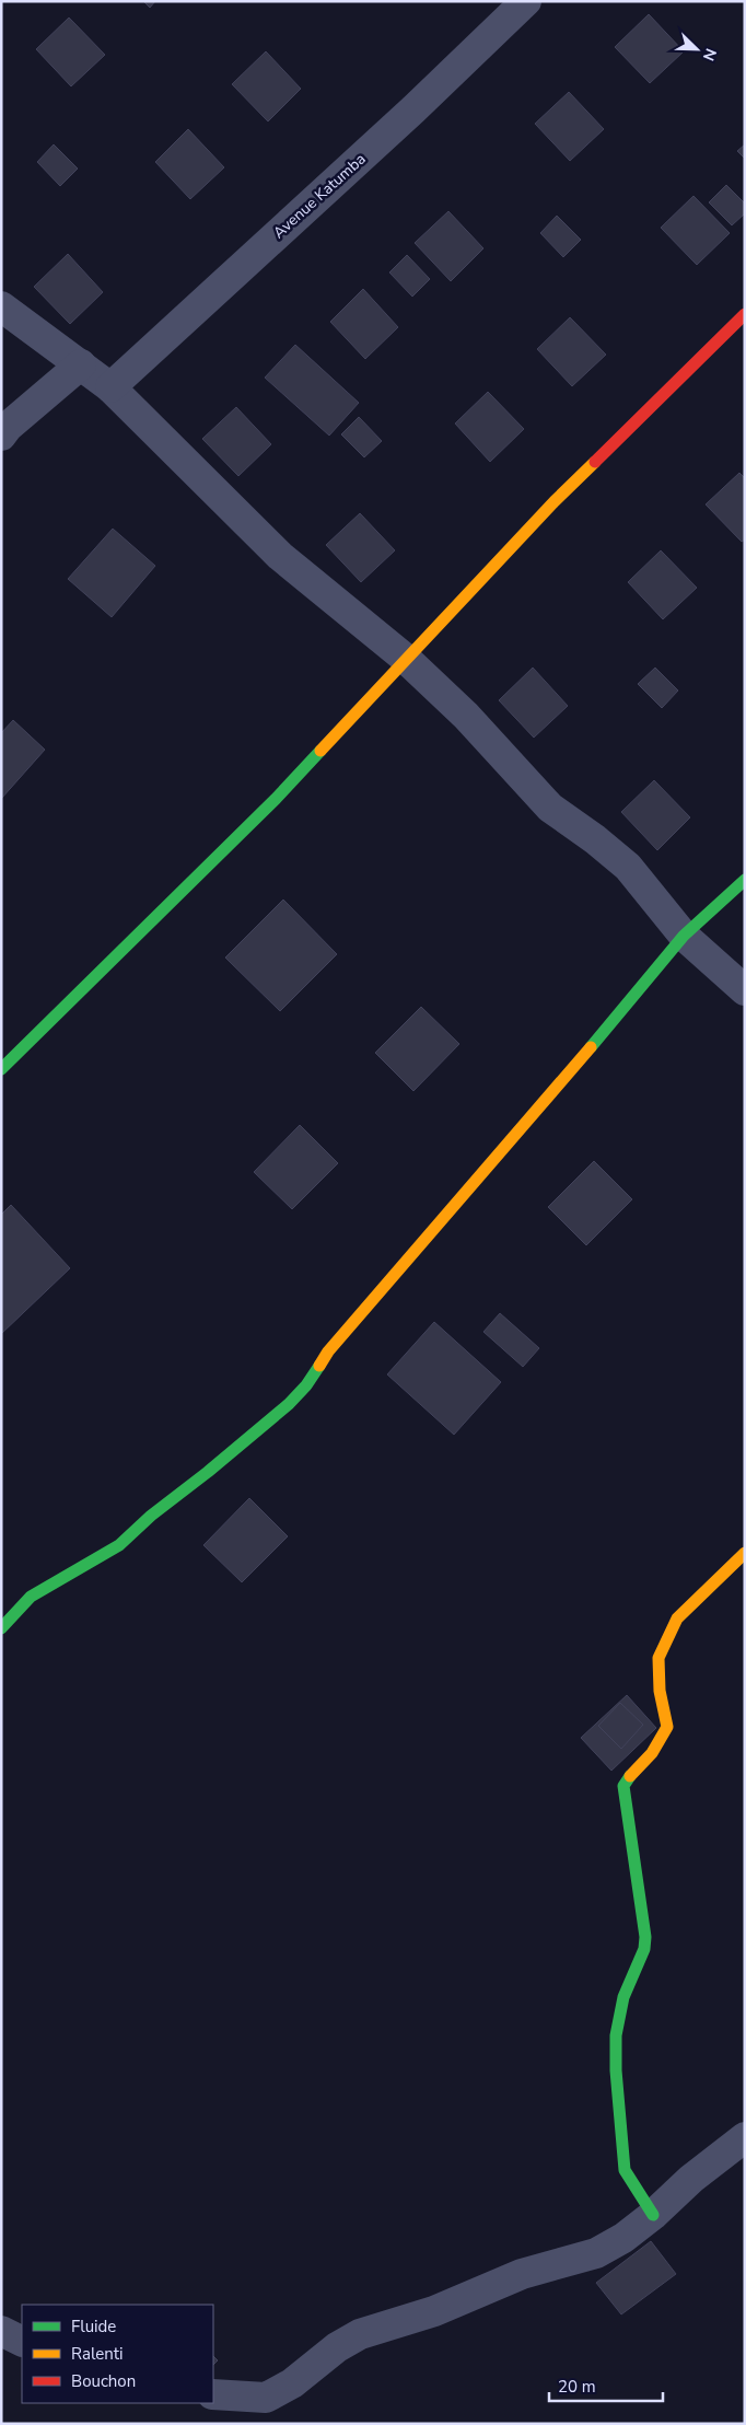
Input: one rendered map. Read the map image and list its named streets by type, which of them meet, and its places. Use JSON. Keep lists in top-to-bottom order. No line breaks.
{"streets":{"street":["Avenue Katumba"]},"legend":["Fluide","Ralenti","Bouchon"],"scale_bar":"20 m","north":"bottom right"}
